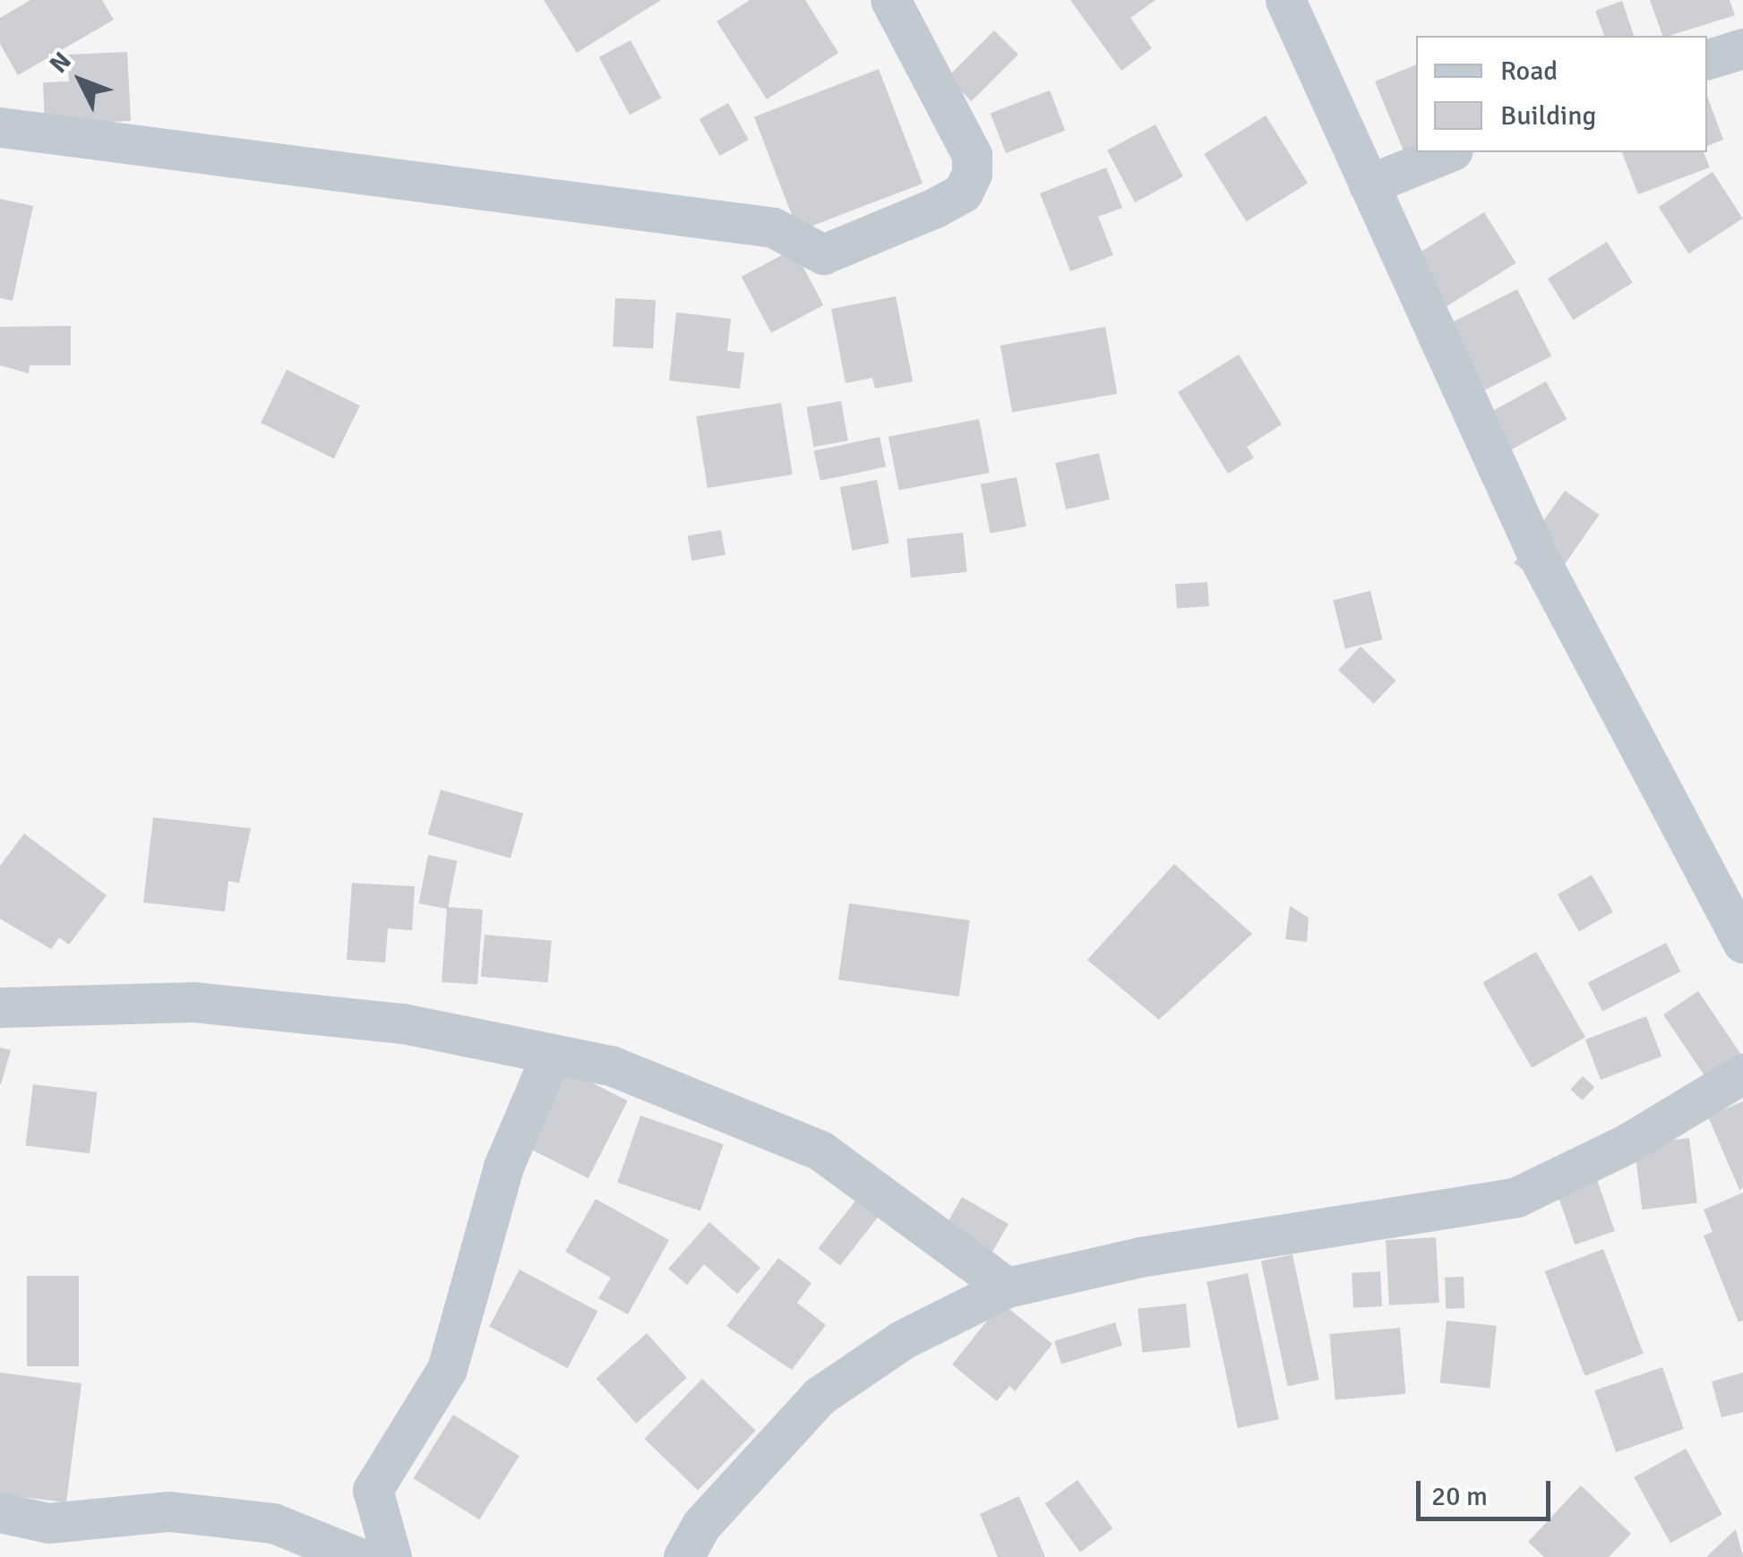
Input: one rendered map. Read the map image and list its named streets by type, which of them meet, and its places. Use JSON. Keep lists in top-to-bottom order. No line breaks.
{"legend":["Road","Building"],"scale_bar":"20 m","north":"top left"}
